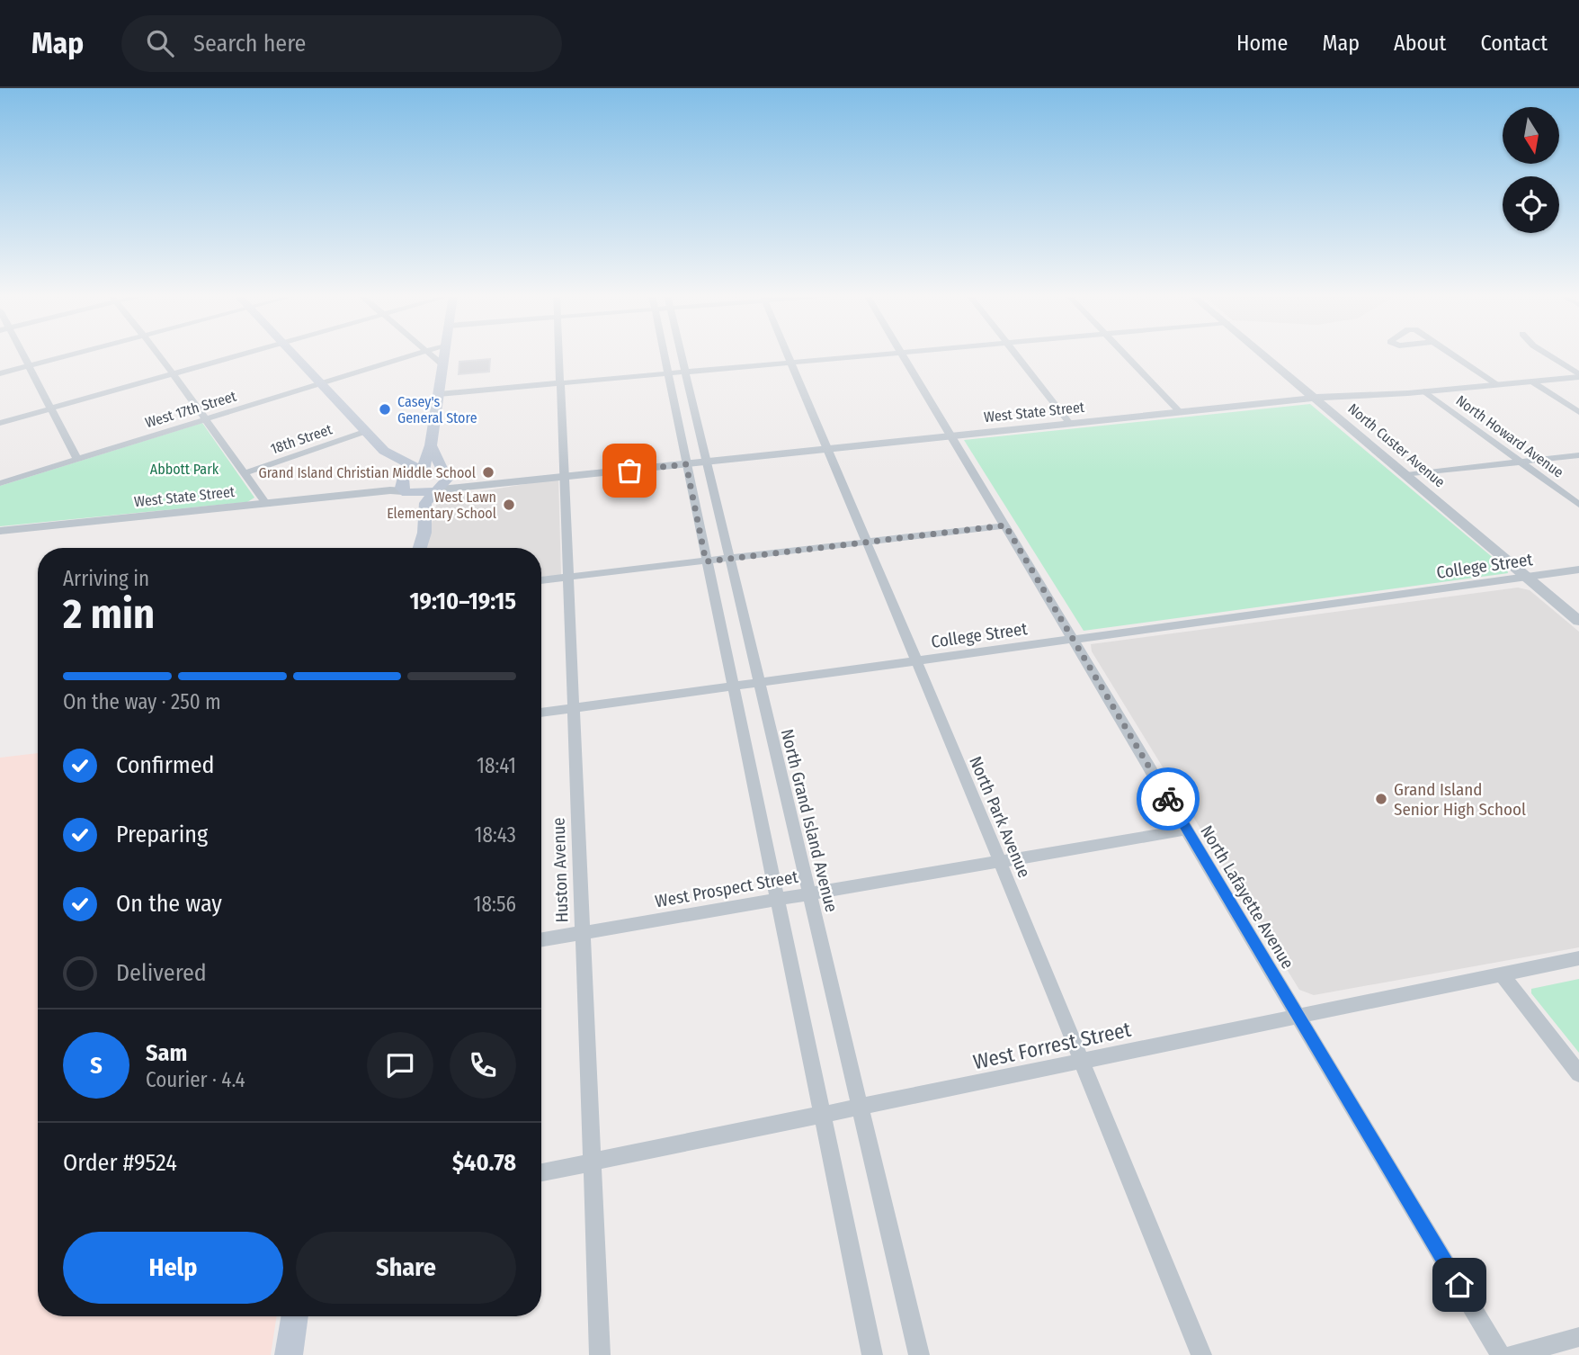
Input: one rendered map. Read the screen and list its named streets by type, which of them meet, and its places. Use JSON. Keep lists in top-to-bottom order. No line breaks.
{"streets":{"street":["West 17th Street","West State Street","North Howard Avenue","18th Street","North Custer Avenue","College Street","North Park Avenue","North Grand Island Avenue","Huston Avenue","West Prospect Street","North Lafayette Avenue","West Forrest Street"]},"crossings":[["West State Street","North Howard Avenue"],["West State Street","North Custer Avenue"],["West State Street","North Park Avenue"],["West State Street","North Grand Island Avenue"],["West State Street","Huston Avenue"],["West State Street","North Lafayette Avenue"],["North Custer Avenue","College Street"],["College Street","North Park Avenue"],["College Street","North Grand Island Avenue"],["College Street","Huston Avenue"],["College Street","North Lafayette Avenue"],["North Park Avenue","West Prospect Street"],["North Park Avenue","West Forrest Street"],["North Grand Island Avenue","West Prospect Street"],["North Grand Island Avenue","West Forrest Street"],["Huston Avenue","West Prospect Street"],["Huston Avenue","West Forrest Street"],["West Prospect Street","North Lafayette Avenue"],["North Lafayette Avenue","West Forrest Street"]],"parks":["Abbott Park"],"places":["Casey's General Store","Grand Island Christian Middle School","West Lawn Elementary School","Grand Island Senior High School"],"north":"bottom","page":{"header":"Map","search":"Search here","nav":["Home","Map","About","Contact"],"heading":["2 min","Arriving in","19:10–19:15"],"panel":["Sam","Courier · 4.4","Order #9524","$40.78"],"bar":"On the way · 250 m","list":[["Confirmed","18:41"],["Preparing","18:43"],["On the way","18:56"],"Delivered"],"round":"S","buttons":["Help","Share"]}}
